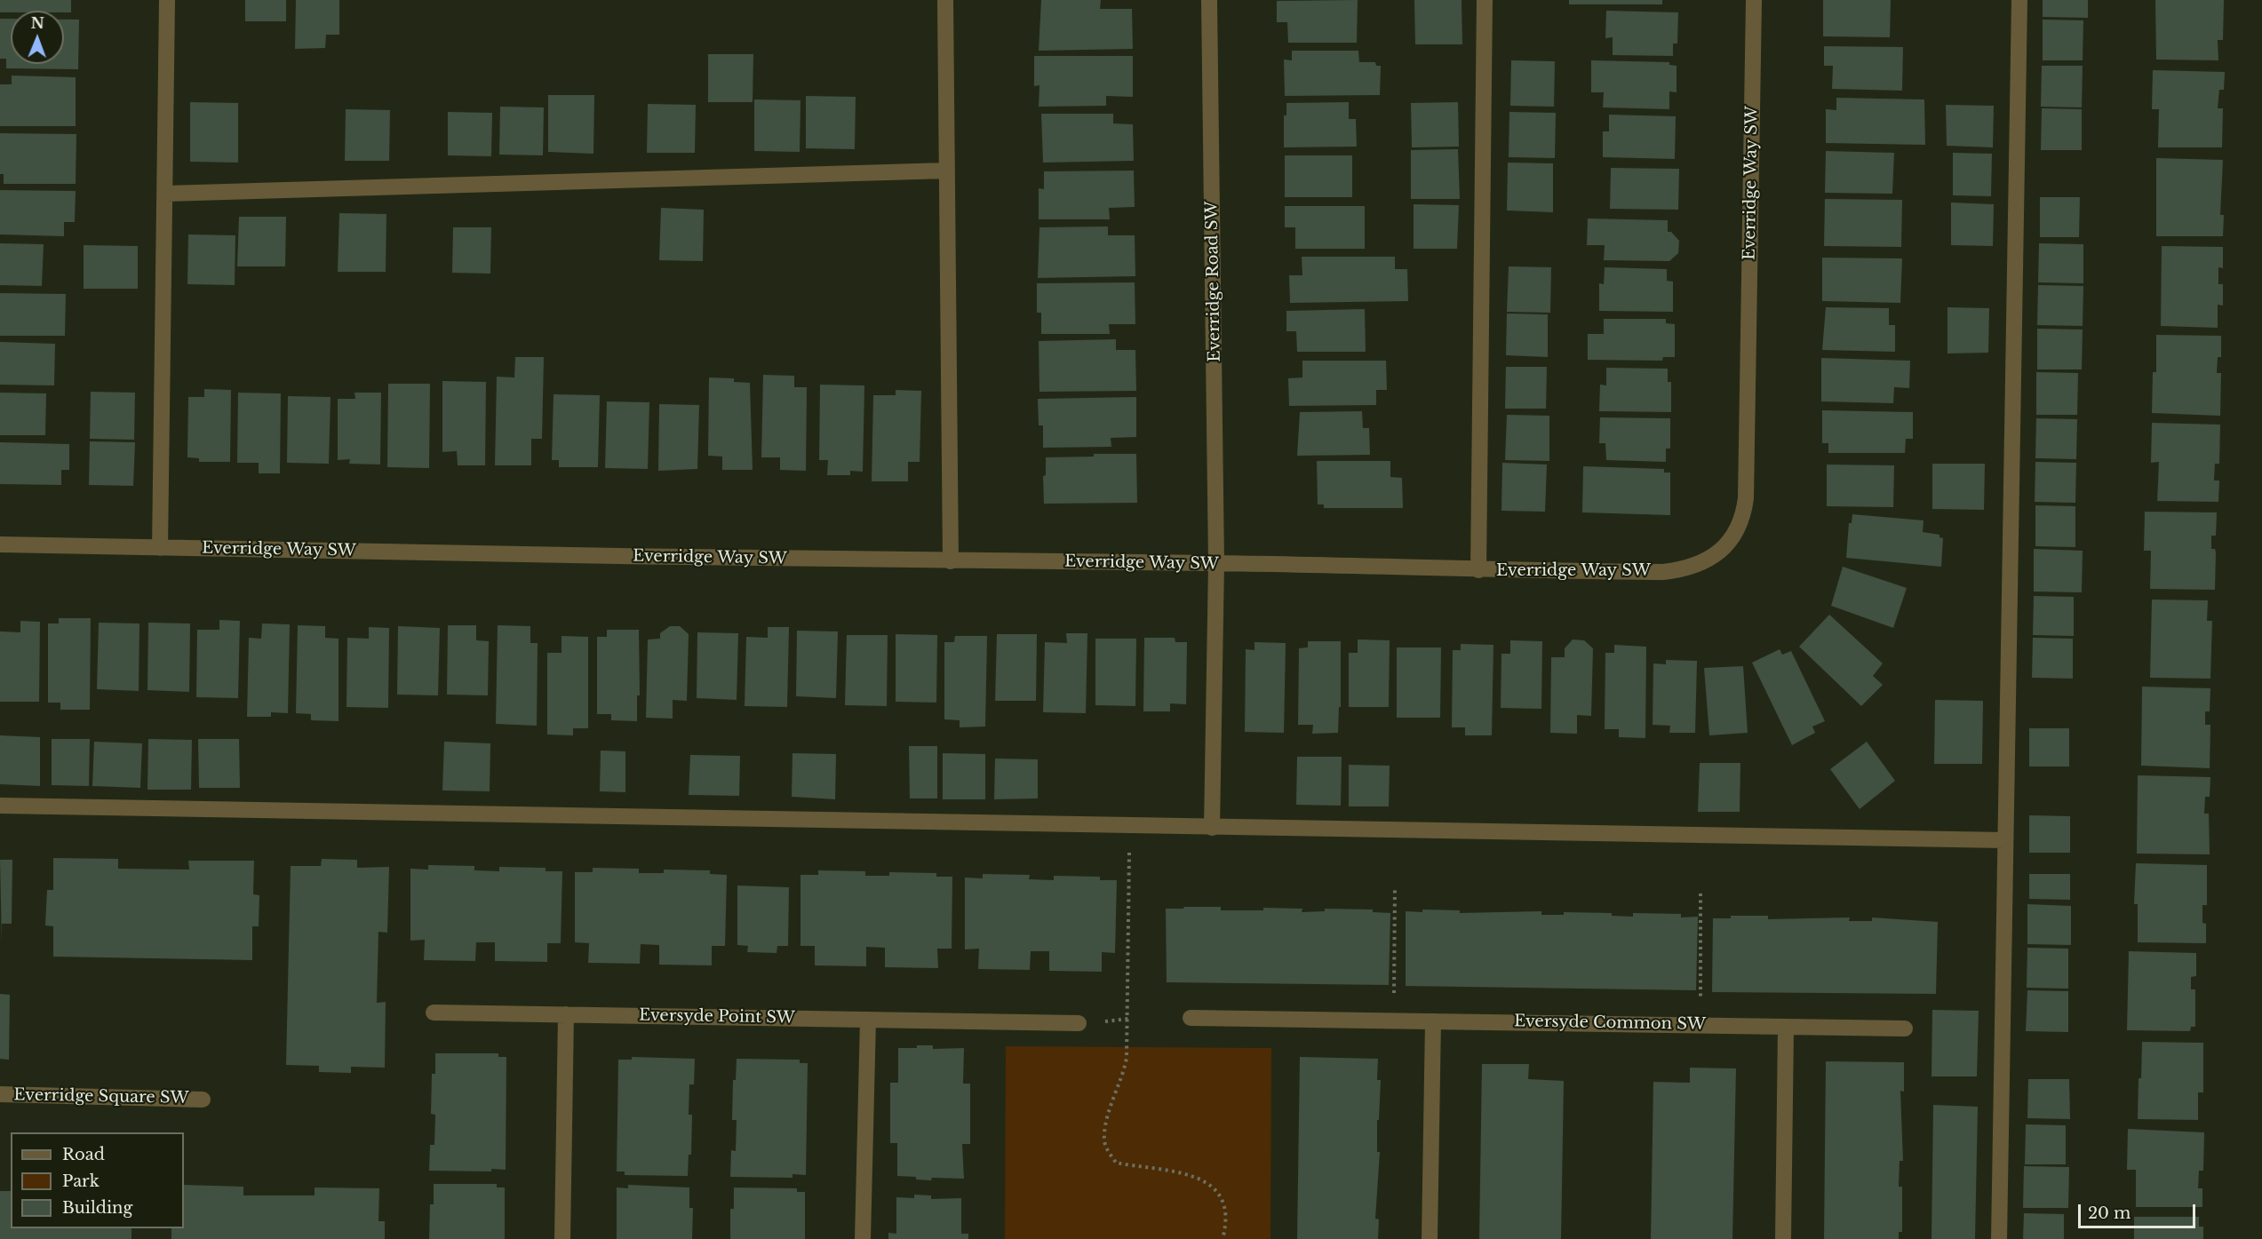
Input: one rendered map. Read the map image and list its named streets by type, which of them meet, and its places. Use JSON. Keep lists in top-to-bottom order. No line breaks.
{"streets":{"street":["Everridge Way SW","Everridge Road SW","Eversyde Point SW","Eversyde Common SW","Everridge Square SW"]},"crossings":[["Everridge Way SW","Everridge Road SW"]],"legend":["Road","Park","Building"],"scale_bar":"20 m","north":"top"}
